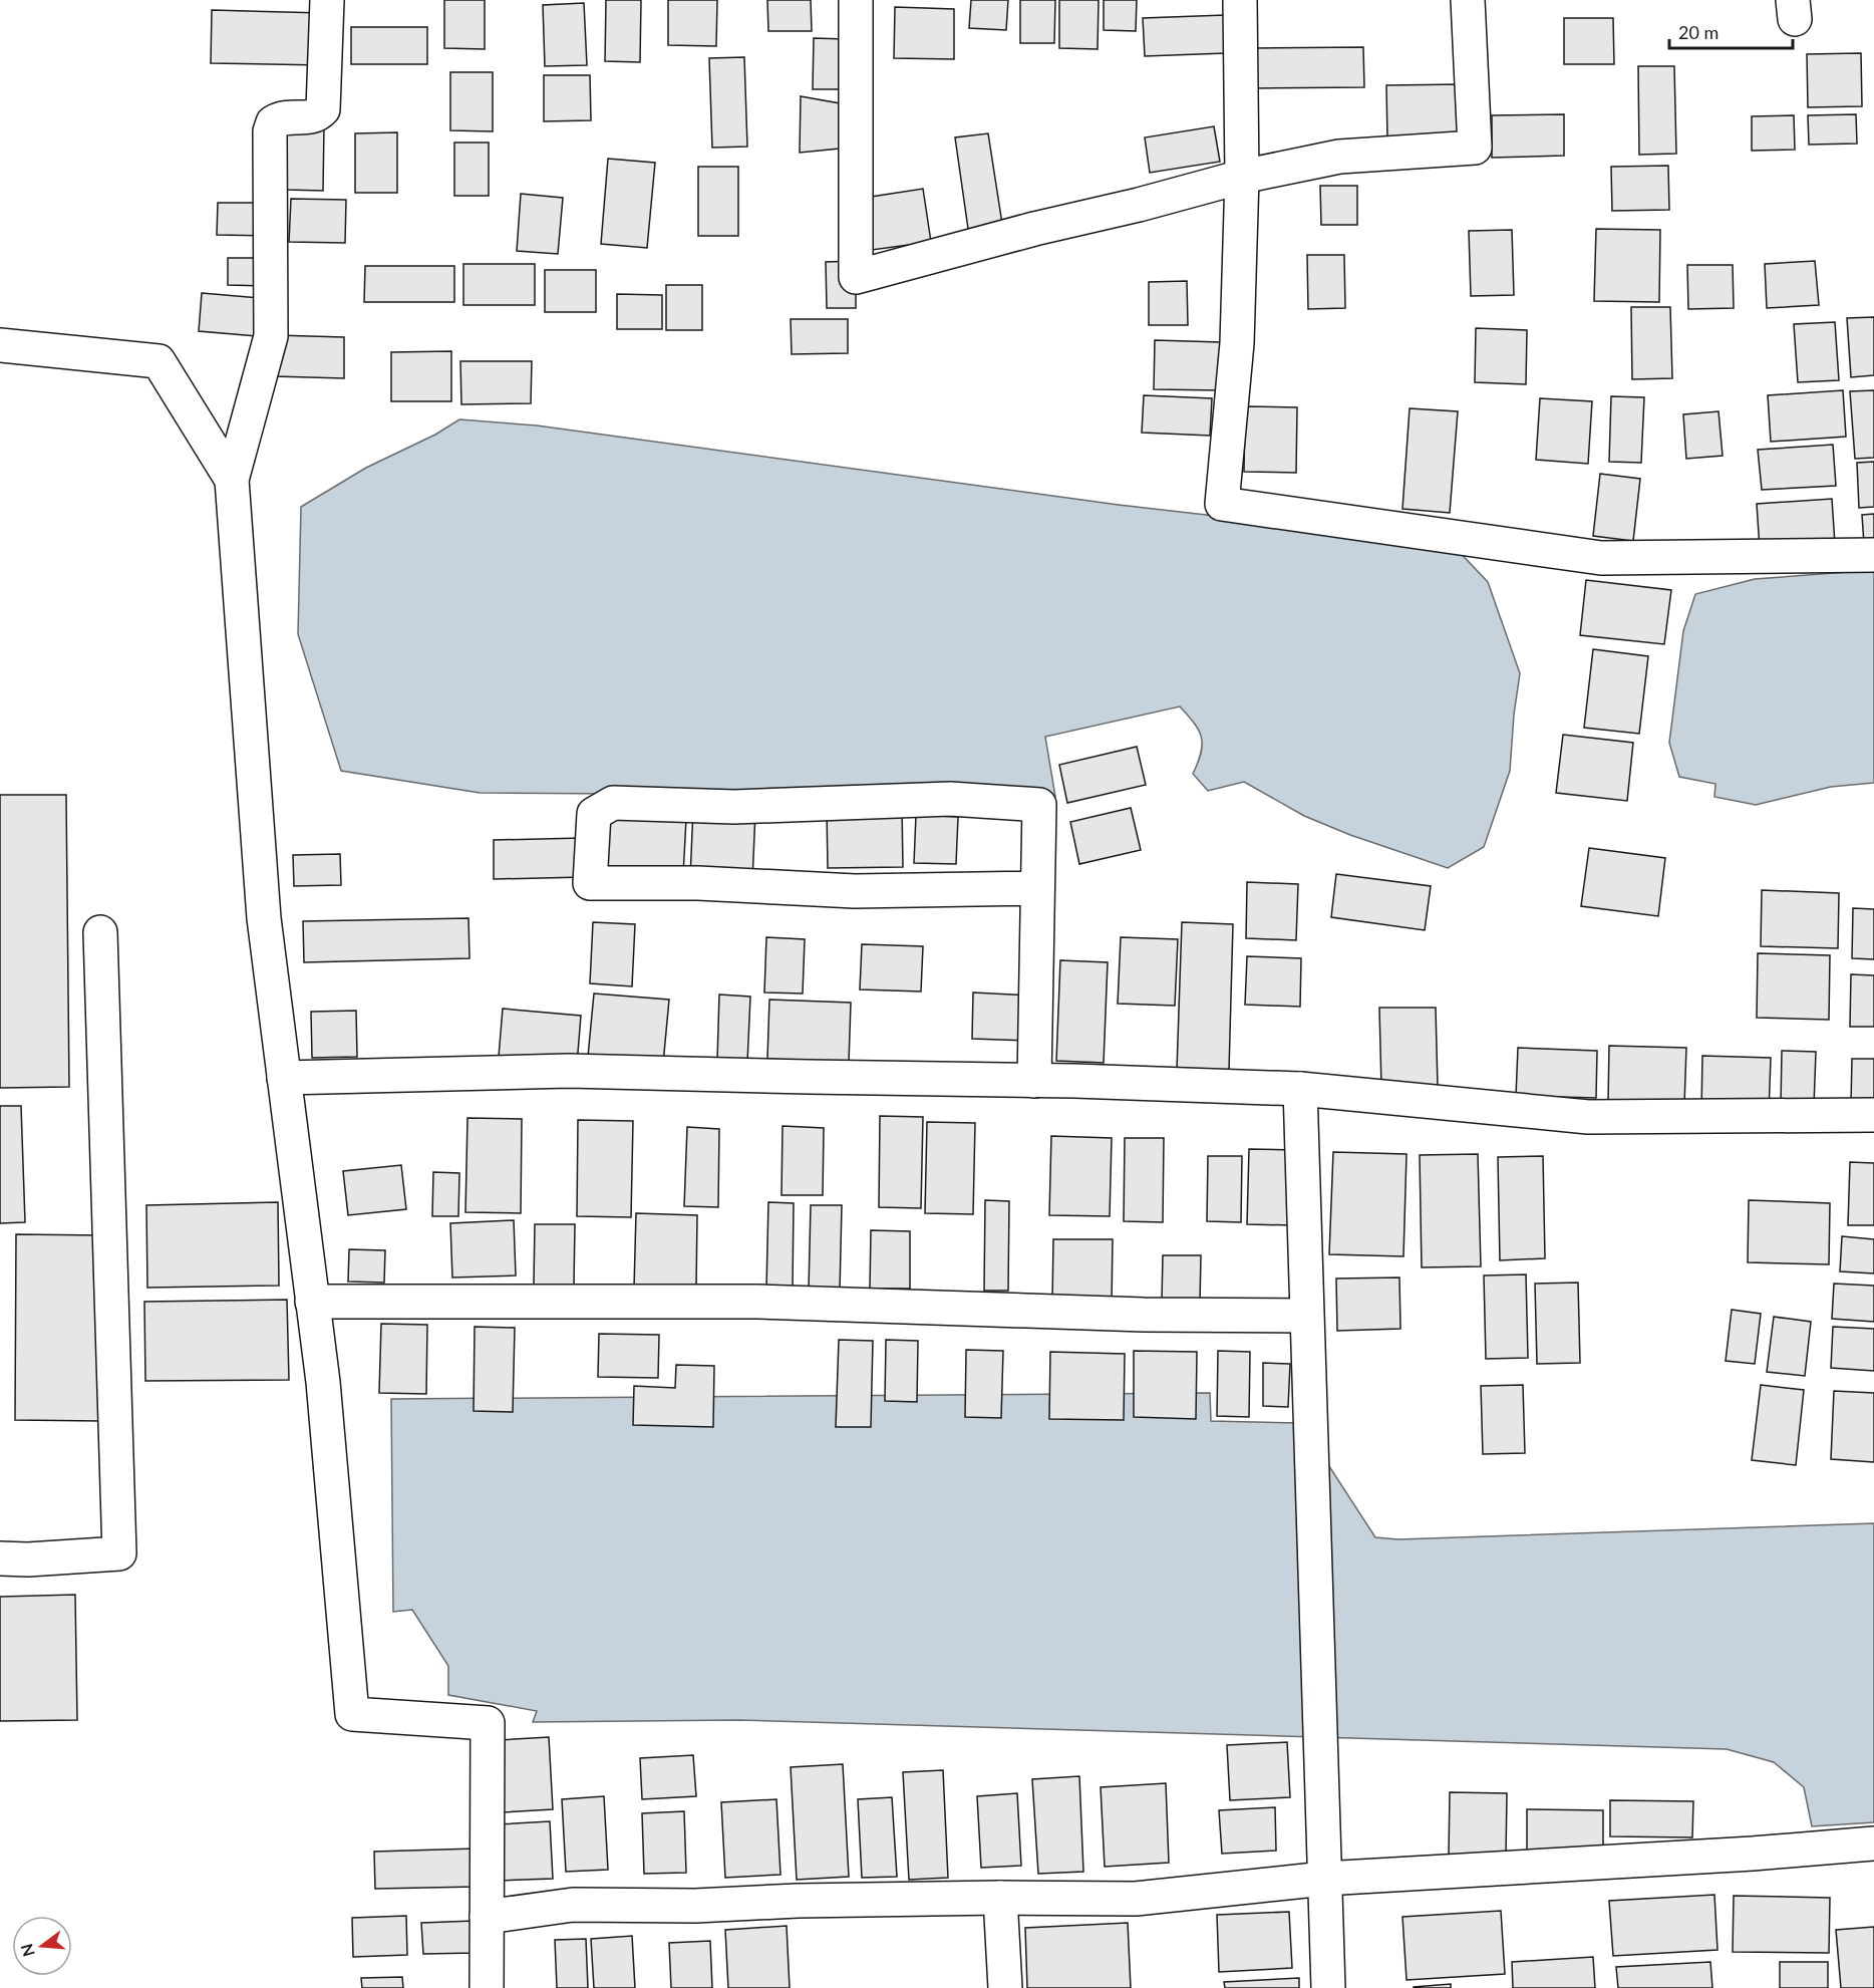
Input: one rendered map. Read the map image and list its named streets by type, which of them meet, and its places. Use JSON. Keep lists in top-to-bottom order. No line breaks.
{"scale_bar":"20 m","north":"left"}
